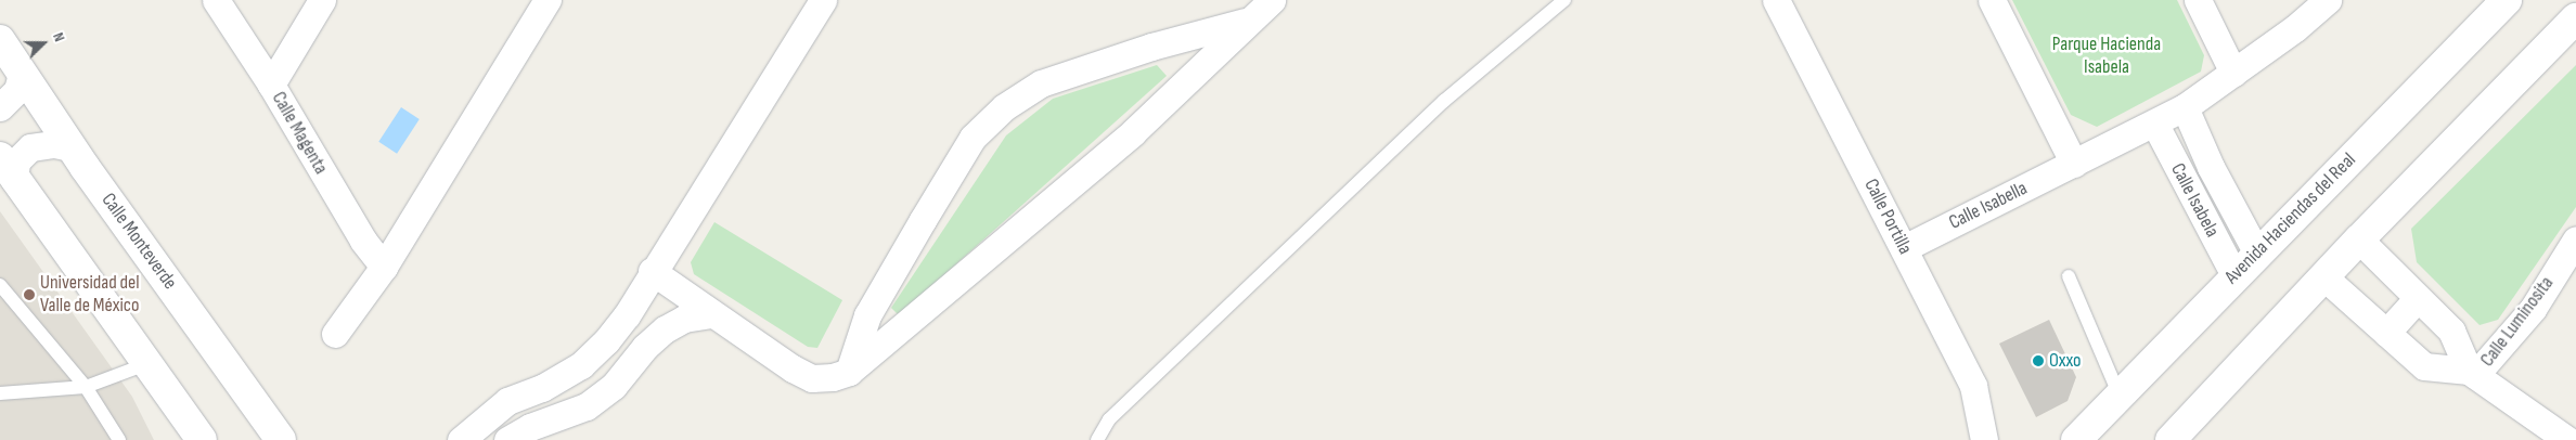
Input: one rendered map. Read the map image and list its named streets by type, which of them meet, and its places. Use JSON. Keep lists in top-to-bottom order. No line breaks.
{"streets":{"main road":["Avenida Haciendas del Real","Calle Monteverde"],"street":["Calle Magenta","Calle Isabela","Calle Isabella","Calle Portilla","Calle Luminosita"]},"crossings":[["Calle Isabela","Calle Isabella"],["Calle Isabela","Avenida Haciendas del Real"],["Calle Isabella","Calle Portilla"]],"parks":["Parque Hacienda Isabela"],"places":["Universidad del Valle de México","Oxxo"],"north":"right"}
